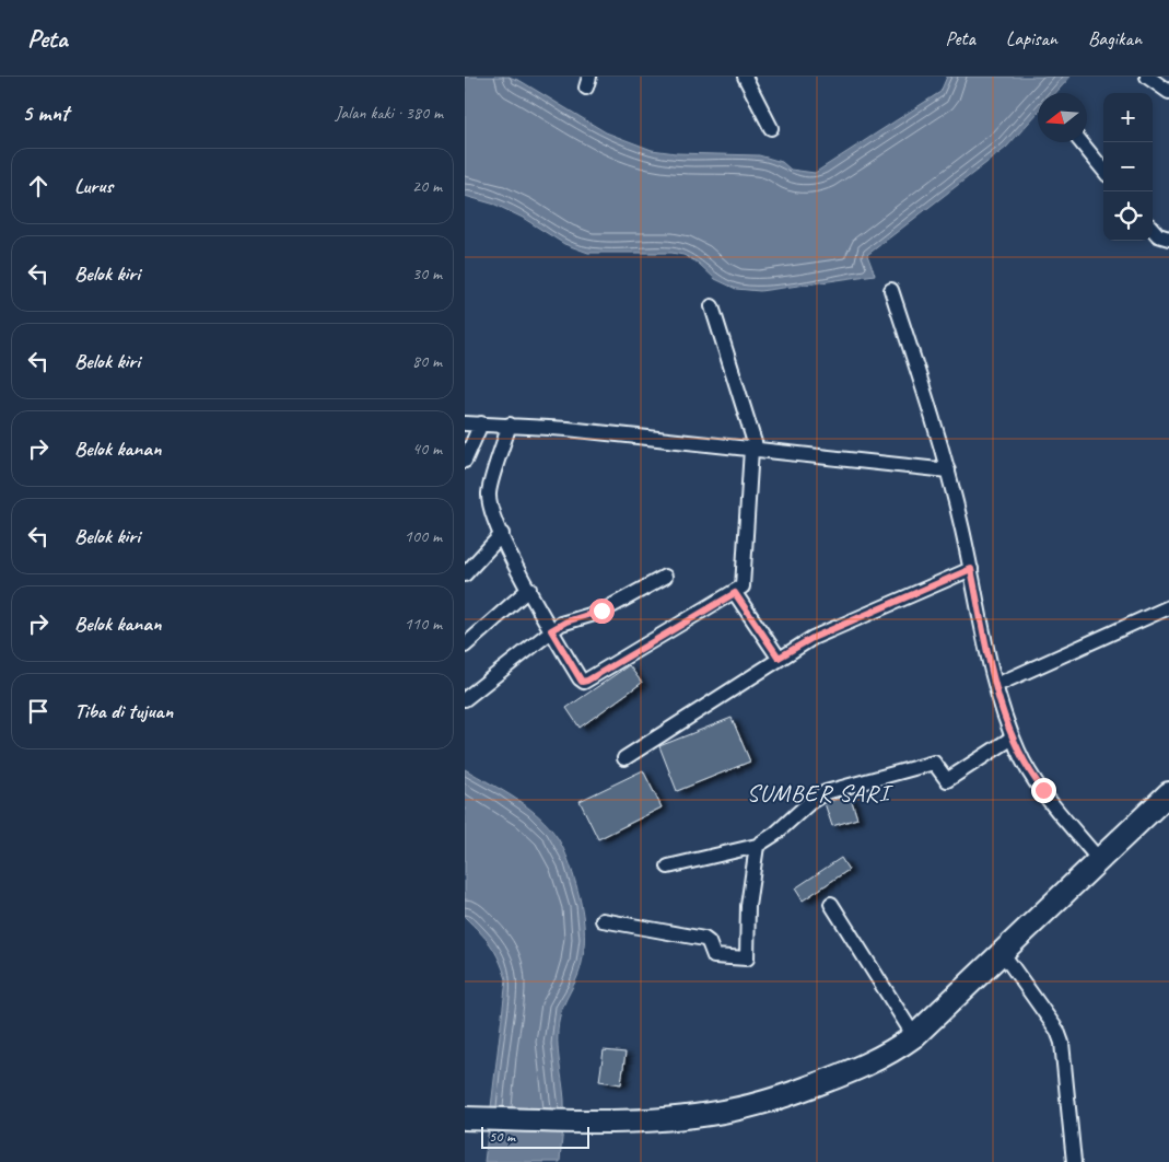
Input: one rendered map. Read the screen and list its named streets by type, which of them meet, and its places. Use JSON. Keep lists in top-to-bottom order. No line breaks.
{"districts":["SUMBER SARI"],"scale_bar":"50 m","north":"left","page":{"header":"Peta","nav":["Peta","Lapisan","Bagikan"],"heading":["5 mnt","Jalan kaki · 380 m"],"map_buttons":["+","−"],"list":[["Lurus","20 m"],["Belok kiri","30 m"],["Belok kiri","80 m"],["Belok kanan","40 m"],["Belok kiri","100 m"],["Belok kanan","110 m"],"Tiba di tujuan"],"scale":"50 m"}}
